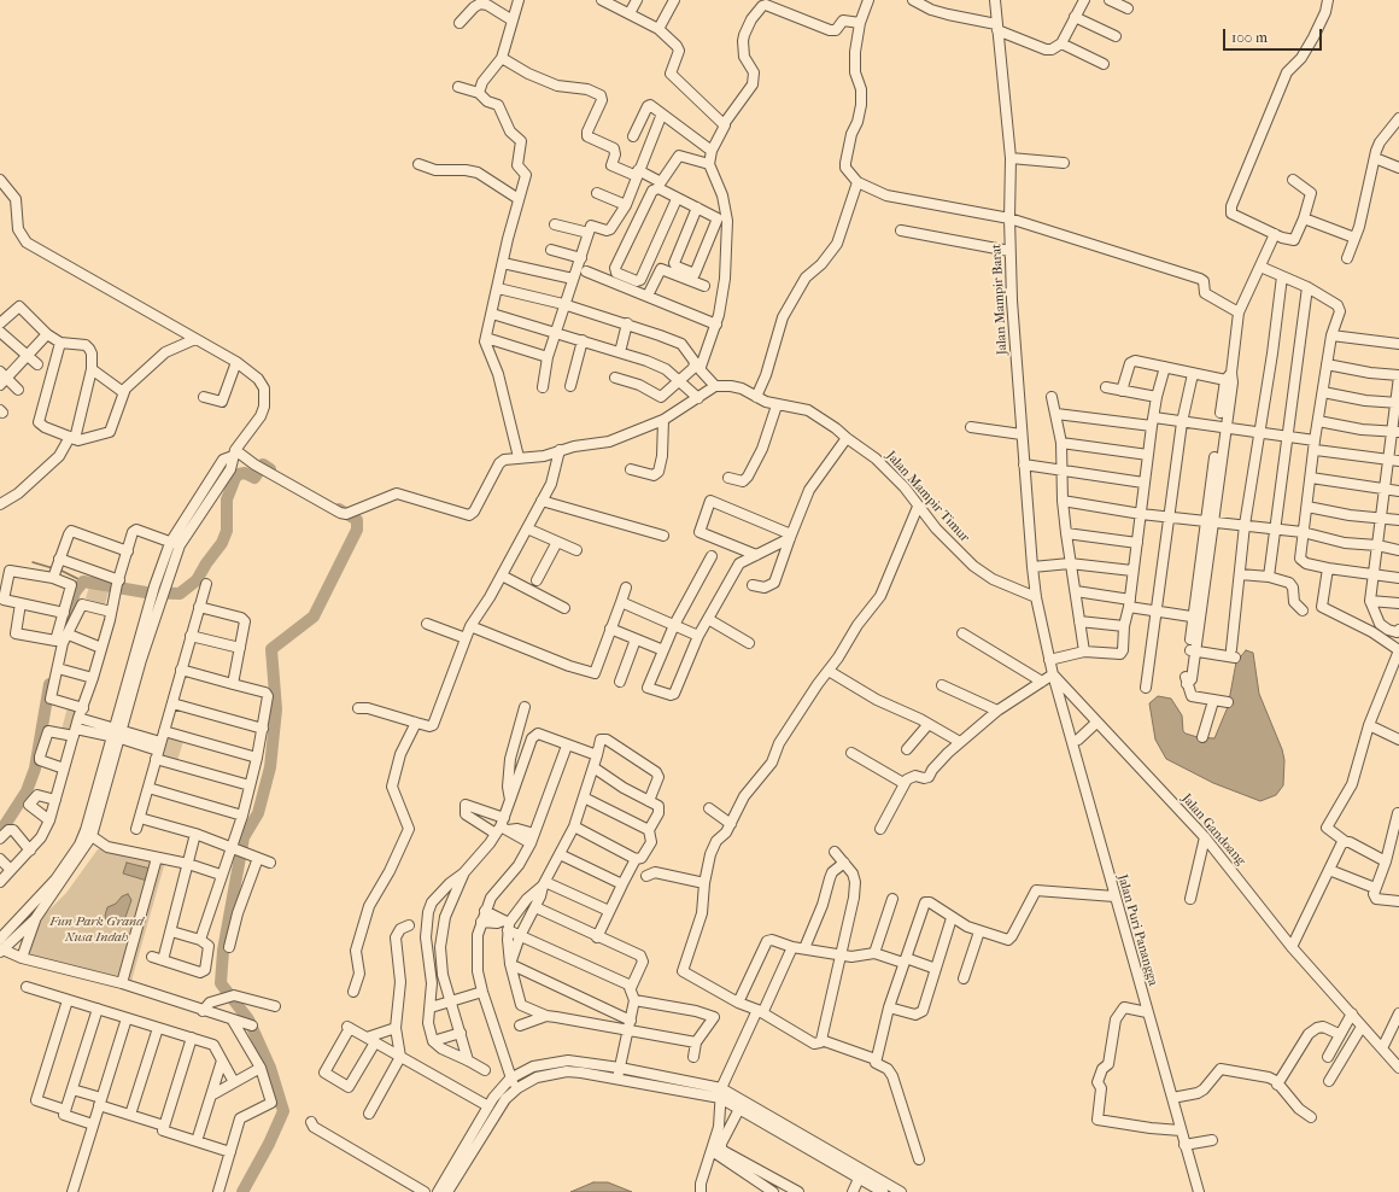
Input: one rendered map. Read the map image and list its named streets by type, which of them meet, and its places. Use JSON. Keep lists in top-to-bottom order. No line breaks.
{"streets":{"street":["Jalan Mampir Barat","Jalan Mampir Timur","Jalan Gandoang","Jalan Puri Panangga"]},"crossings":[["Jalan Mampir Barat","Jalan Mampir Timur"],["Jalan Mampir Barat","Jalan Gandoang"],["Jalan Mampir Timur","Jalan Gandoang"],["Jalan Gandoang","Jalan Puri Panangga"]],"parks":["Fun Park Grand Nusa Indah"],"scale_bar":"100 m"}
